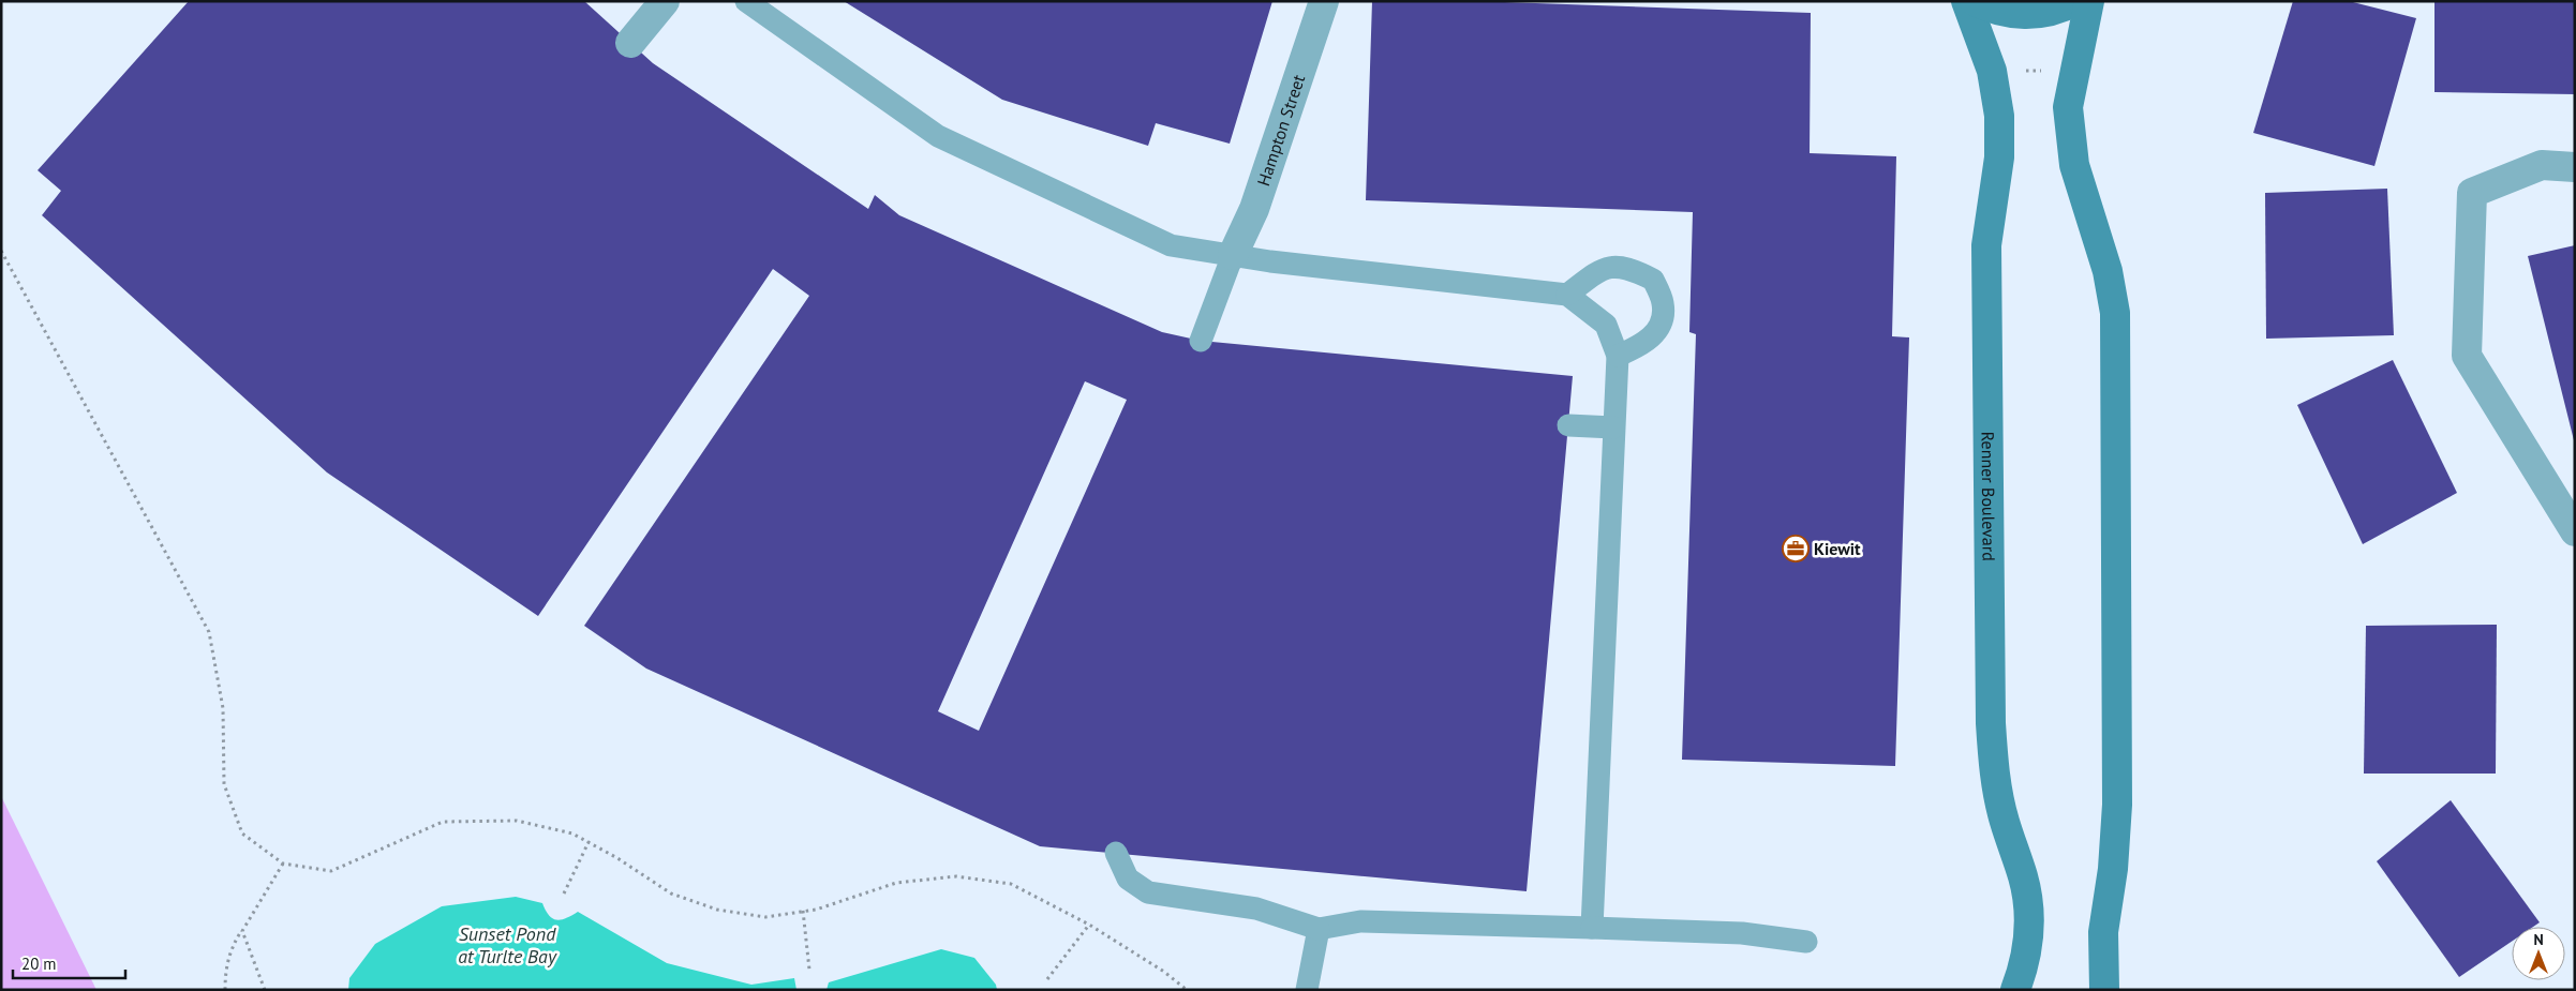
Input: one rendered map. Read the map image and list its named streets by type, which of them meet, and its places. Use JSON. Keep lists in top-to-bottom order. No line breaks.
{"streets":{"main road":["Renner Boulevard"],"street":["Hampton Street"]},"water":["Sunset Pond at Turlte Bay"],"places":{"office":["Kiewit"]},"scale_bar":"20 m","north":"top"}
